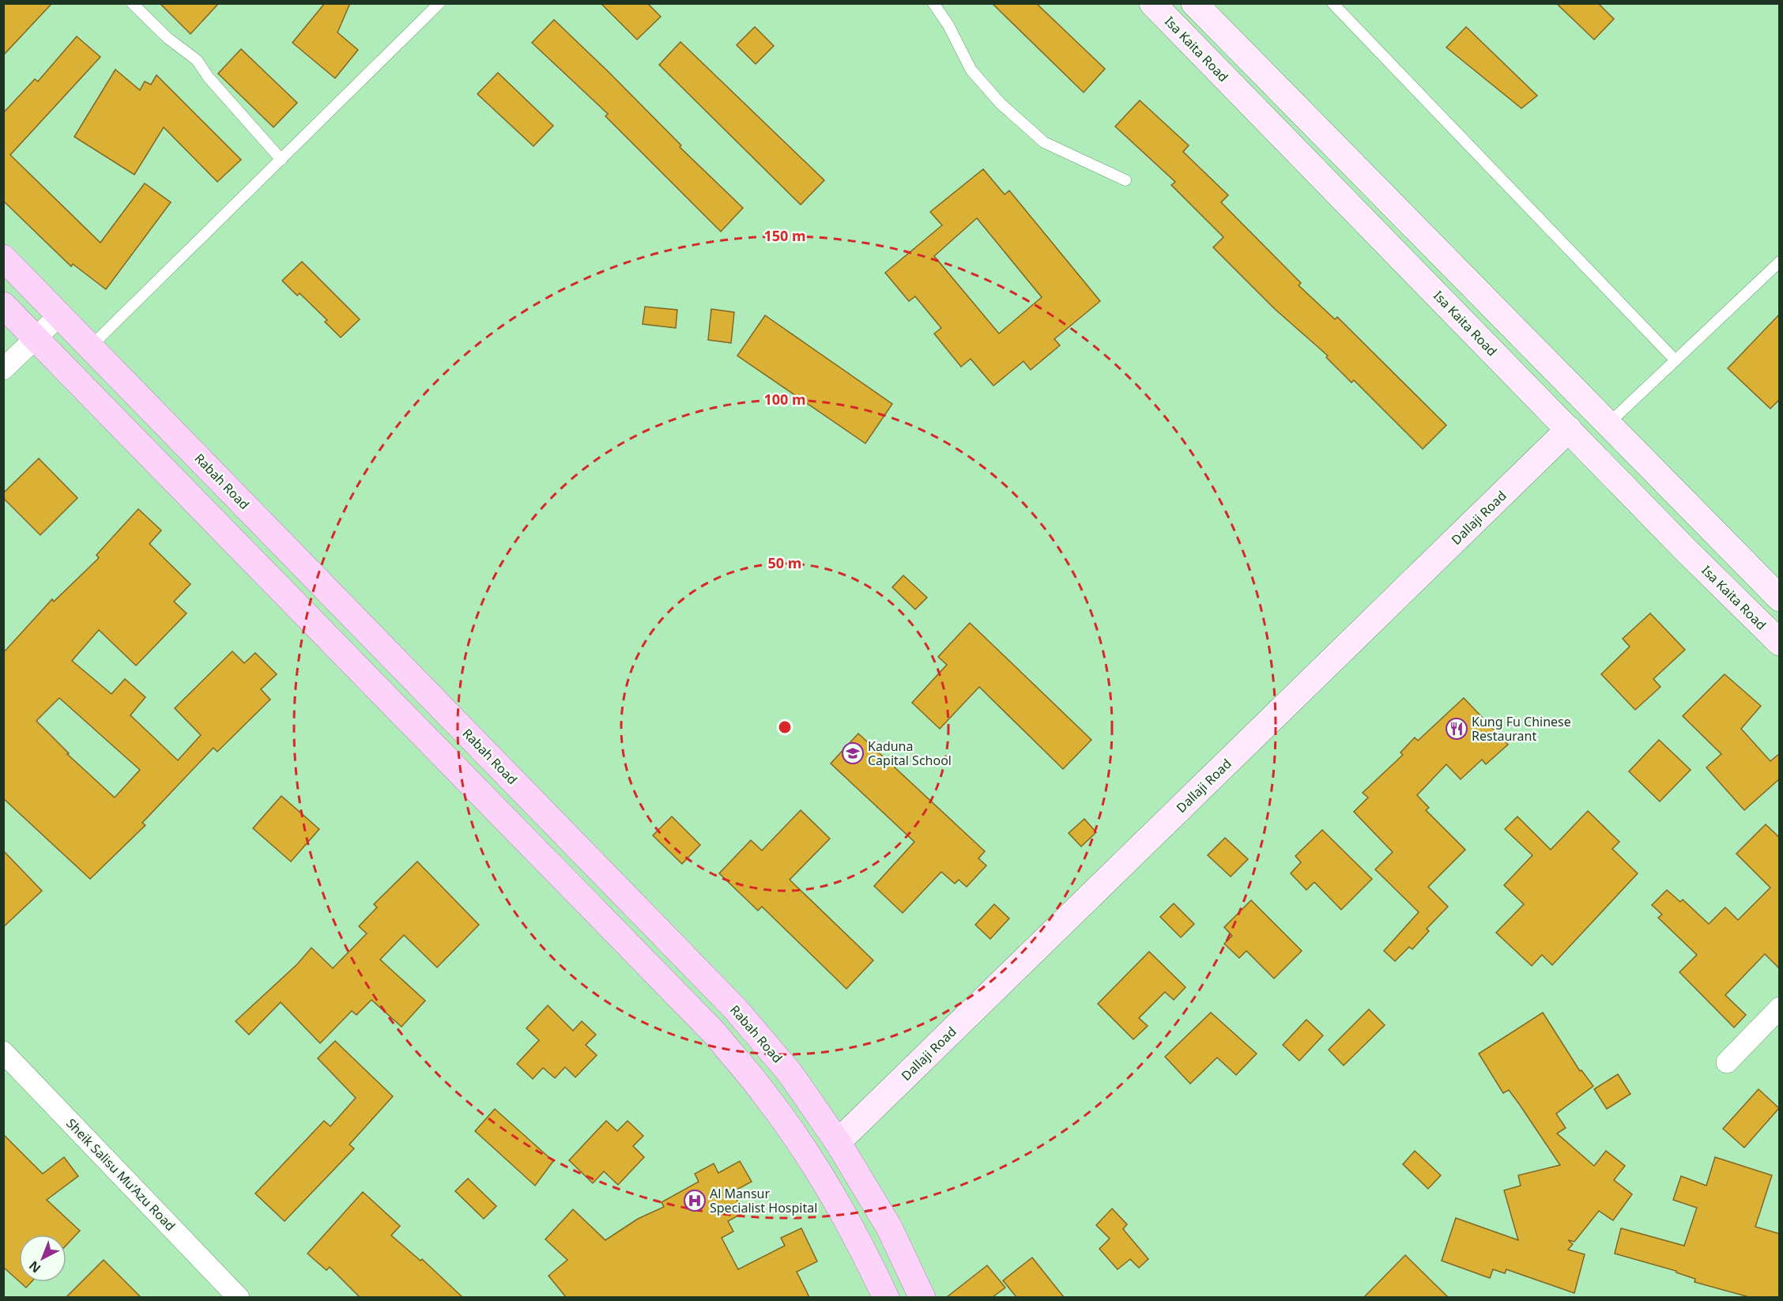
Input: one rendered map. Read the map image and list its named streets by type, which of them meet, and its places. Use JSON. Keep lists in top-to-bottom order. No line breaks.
{"streets":{"main road":["Isa Kaita Road","Rabah Road","Dallaji Road"],"street":["Sheik Salisu Mu'Azu Road"]},"crossings":[["Isa Kaita Road","Dallaji Road"],["Rabah Road","Dallaji Road"]],"places":{"restaurant":["Kung Fu Chinese Restaurant"],"school or university":["Kaduna Capital School"],"hospital":["Al Mansur Specialist Hospital"]},"north":"bottom left","rings":["150 m","100 m","50 m"]}
